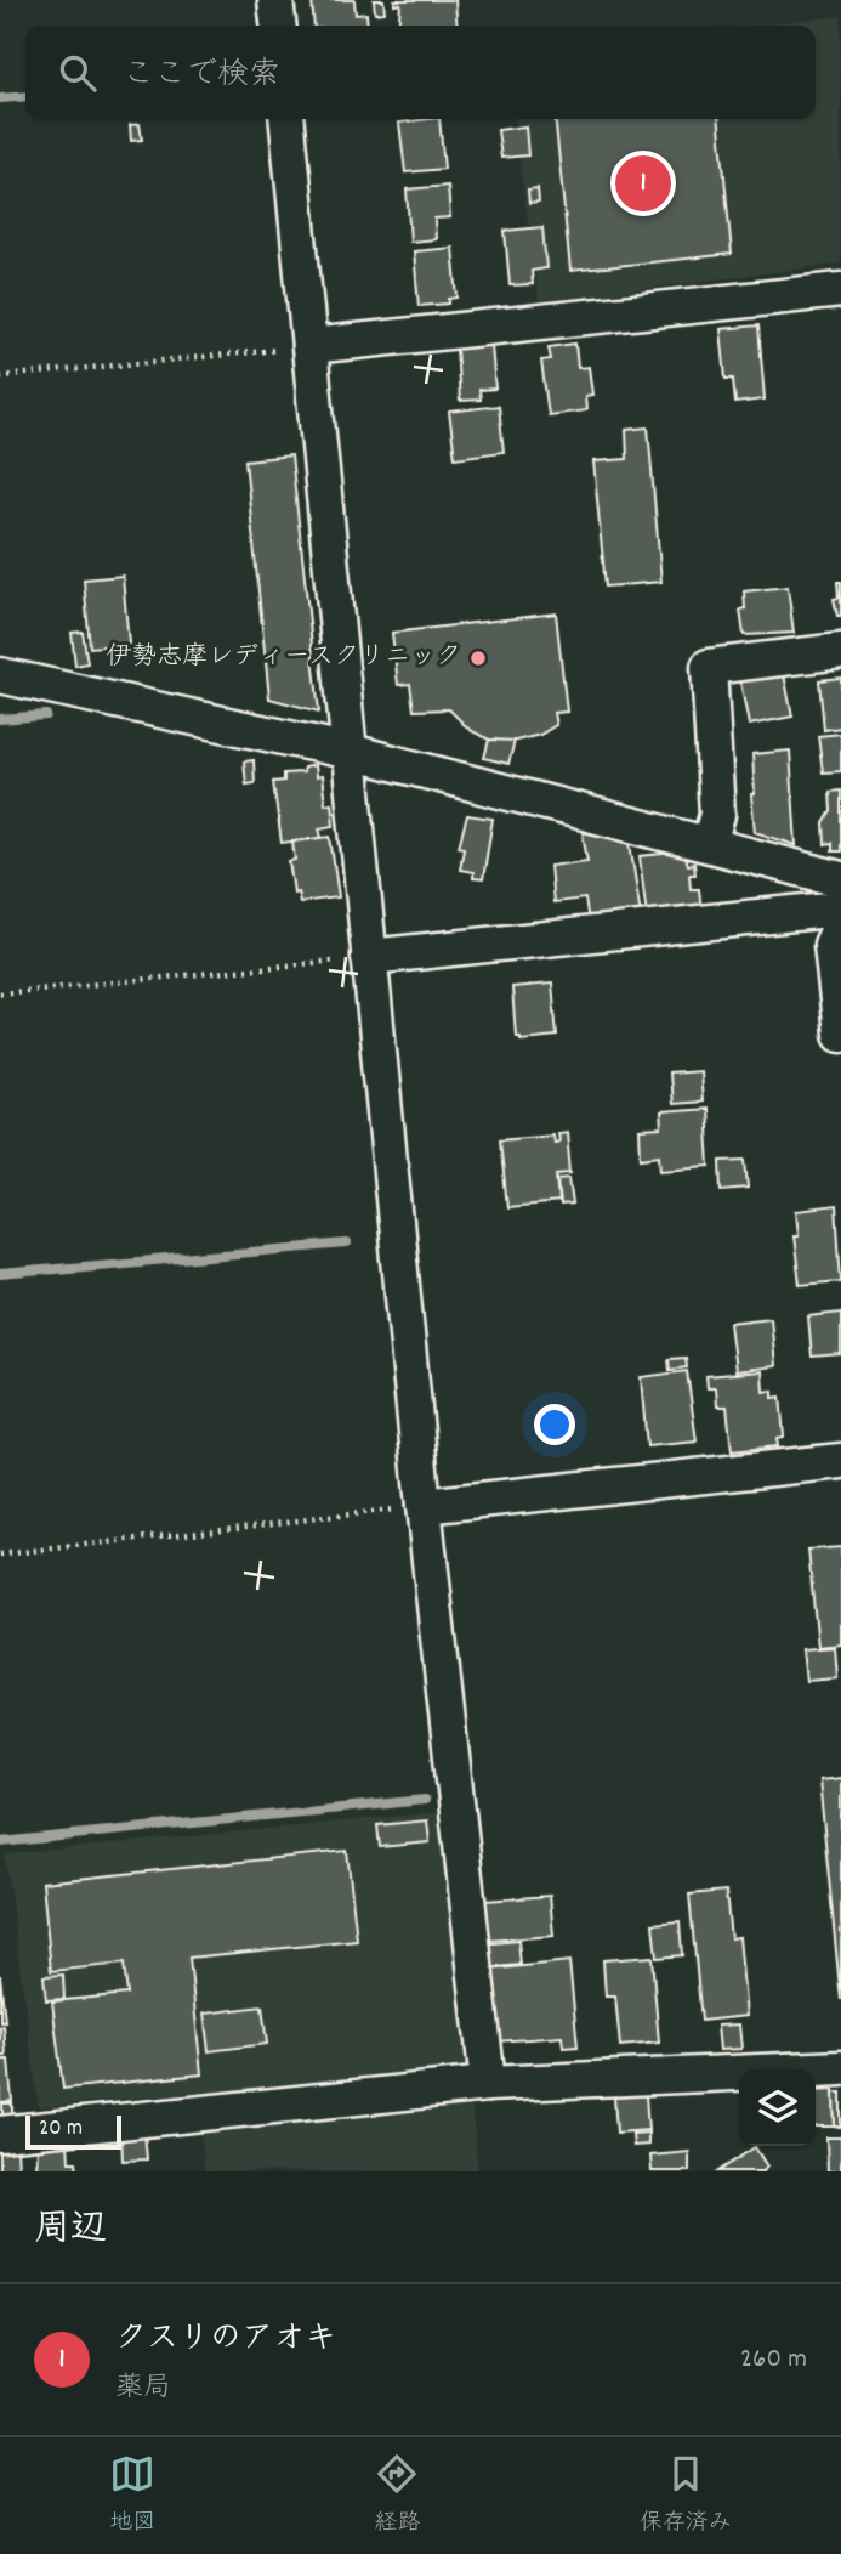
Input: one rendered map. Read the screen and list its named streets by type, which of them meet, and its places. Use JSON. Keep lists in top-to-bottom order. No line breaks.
{"places":["伊勢志摩レディースクリニック"],"scale_bar":"20 m","page":{"search":"ここで検索","pins":"1","scale":"20 m","heading":"周辺","list":[{"mark":"1","name":"クスリのアオキ","note":"薬局","value":"260 m"}],"nav":["地図","経路","保存済み"]}}
